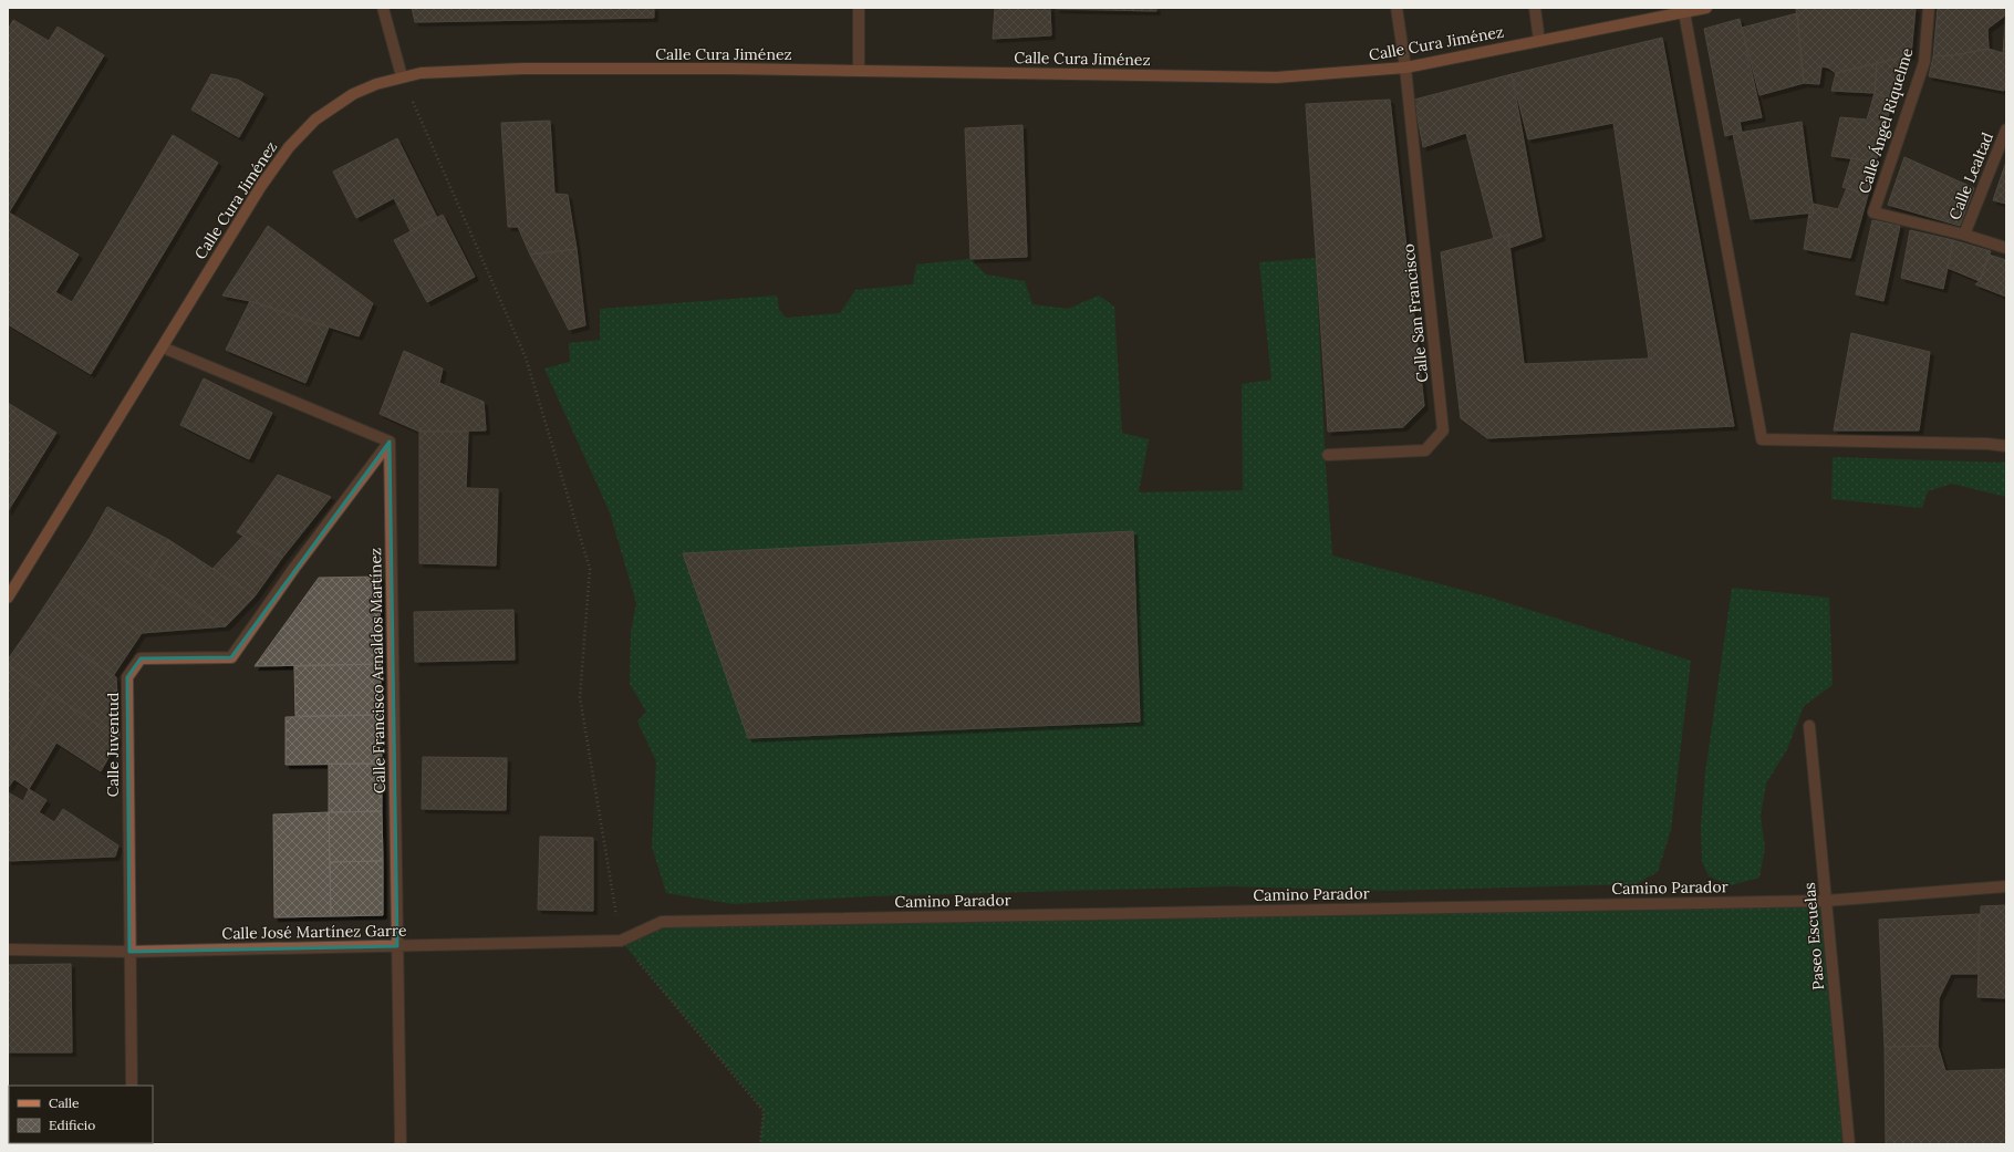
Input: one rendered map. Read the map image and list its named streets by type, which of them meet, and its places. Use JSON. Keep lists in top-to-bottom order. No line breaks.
{"streets":{"street":["Calle Cura Jiménez","Calle Ángel Riquelme","Calle Lealtad","Calle San Francisco","Calle Francisco Arnaldos Martínez","Calle Juventud","Camino Parador","Calle José Martínez Garre","Paseo Escuelas"]},"crossings":[["Calle Cura Jiménez","Calle San Francisco"],["Calle Ángel Riquelme","Calle Lealtad"],["Calle Francisco Arnaldos Martínez","Calle Juventud"],["Calle Francisco Arnaldos Martínez","Calle José Martínez Garre"],["Calle Juventud","Calle José Martínez Garre"],["Camino Parador","Calle José Martínez Garre"],["Camino Parador","Paseo Escuelas"]],"legend":["Calle","Edificio"]}
